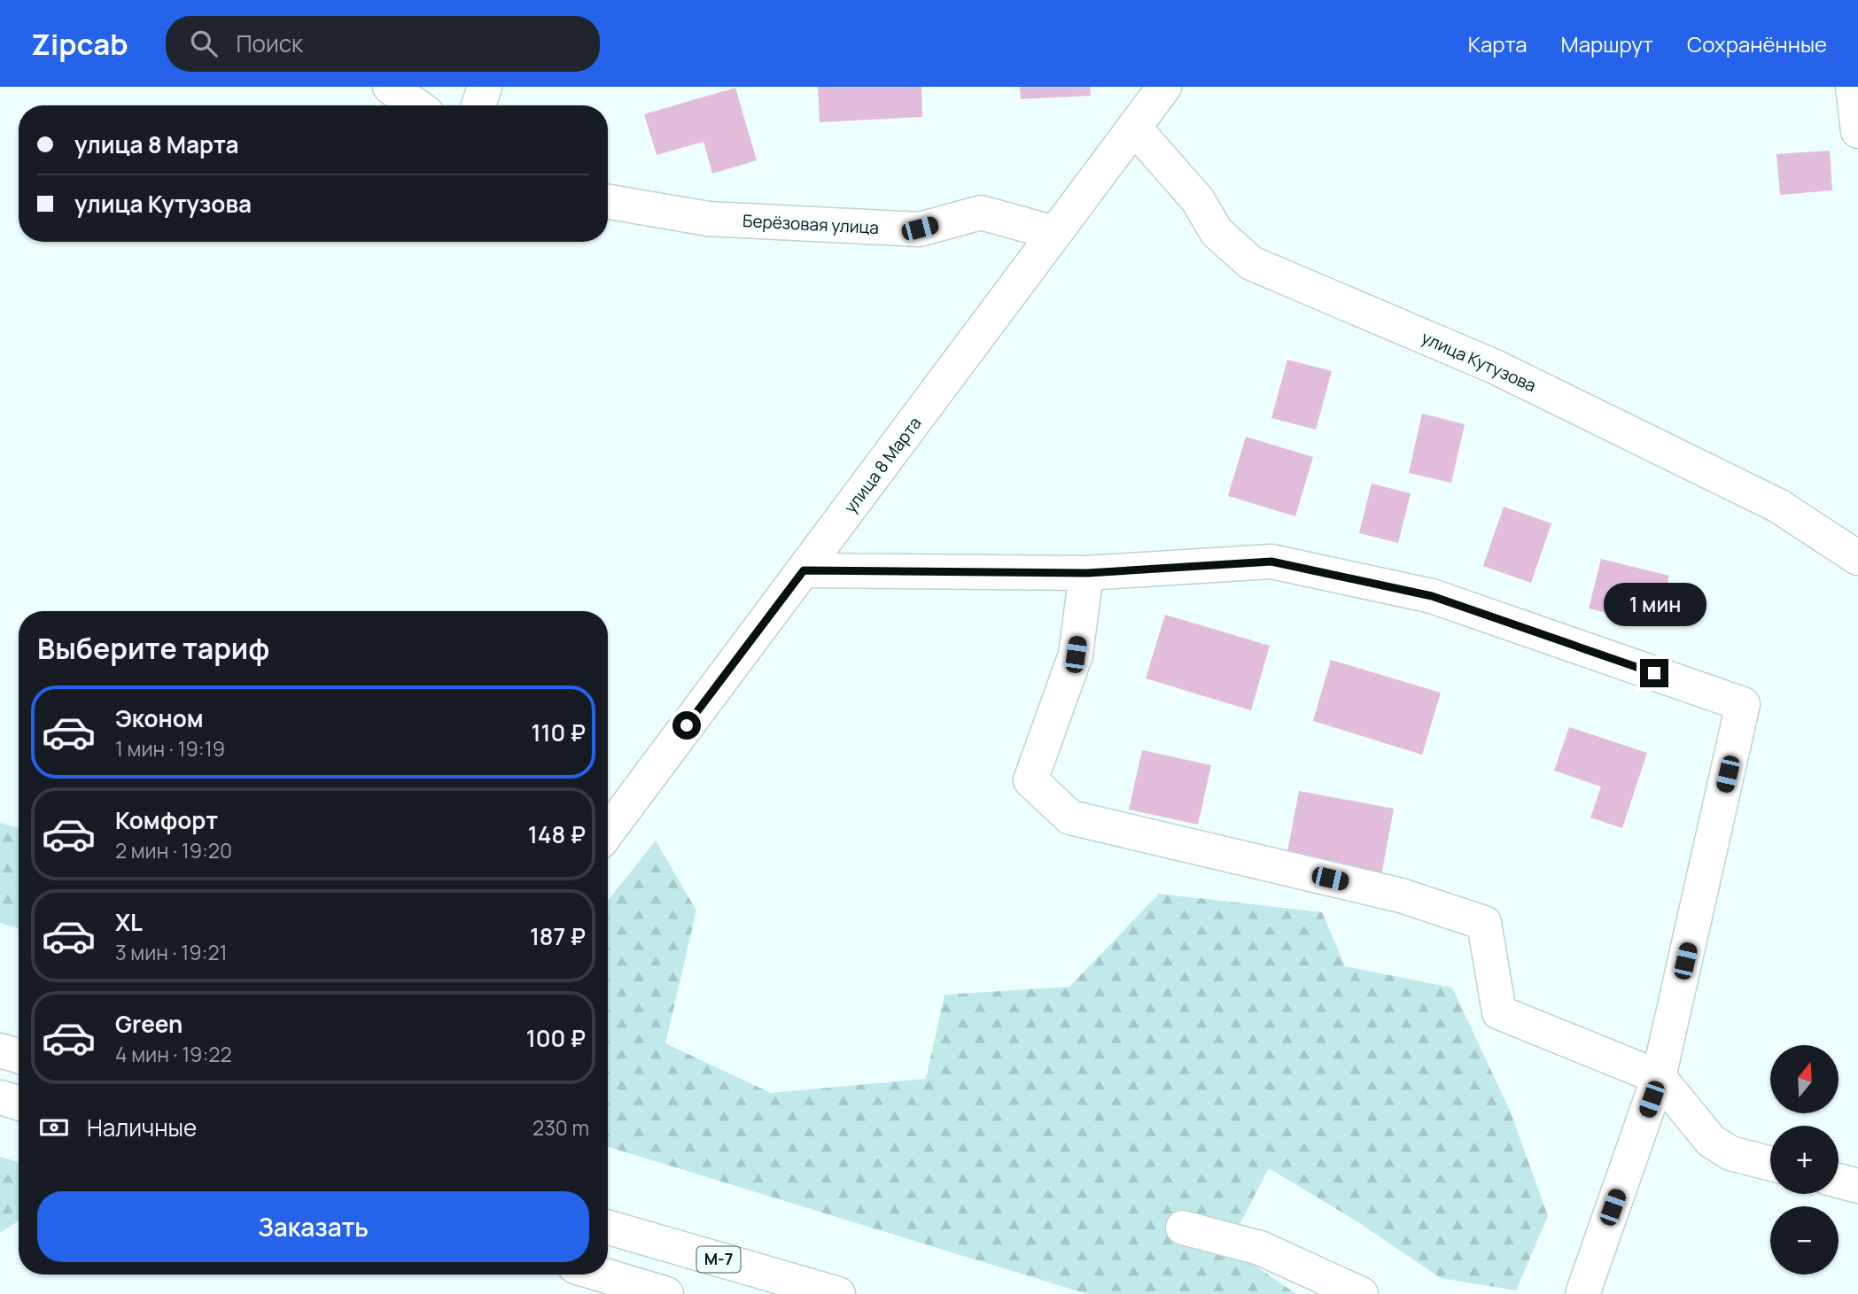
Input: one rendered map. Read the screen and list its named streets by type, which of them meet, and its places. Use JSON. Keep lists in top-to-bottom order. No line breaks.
{"streets":{"main road":["Берёзовая улица","улица Кутузова","улица 8 Марта","М-7"]},"crossings":[["Берёзовая улица","улица 8 Марта"],["улица Кутузова","улица 8 Марта"]],"north":"top","page":{"header":"Zipcab","search":"Поиск","nav":["Карта","Маршрут","Сохранённые"],"banner":["улица 8 Марта","улица Кутузова"],"bubble":"1 мин","heading":"Выберите тариф","list":[{"name":"Эконом","note":"1 мин · 19:19","value":"110 ₽"},{"name":"Комфорт","note":"2 мин · 19:20","value":"148 ₽"},{"name":"XL","note":"3 мин · 19:21","value":"187 ₽"},{"name":"Green","note":"4 мин · 19:22","value":"100 ₽"}],"map_buttons":["+","−"],"pay":["Наличные","230 m"],"buttons":"Заказать"}}
